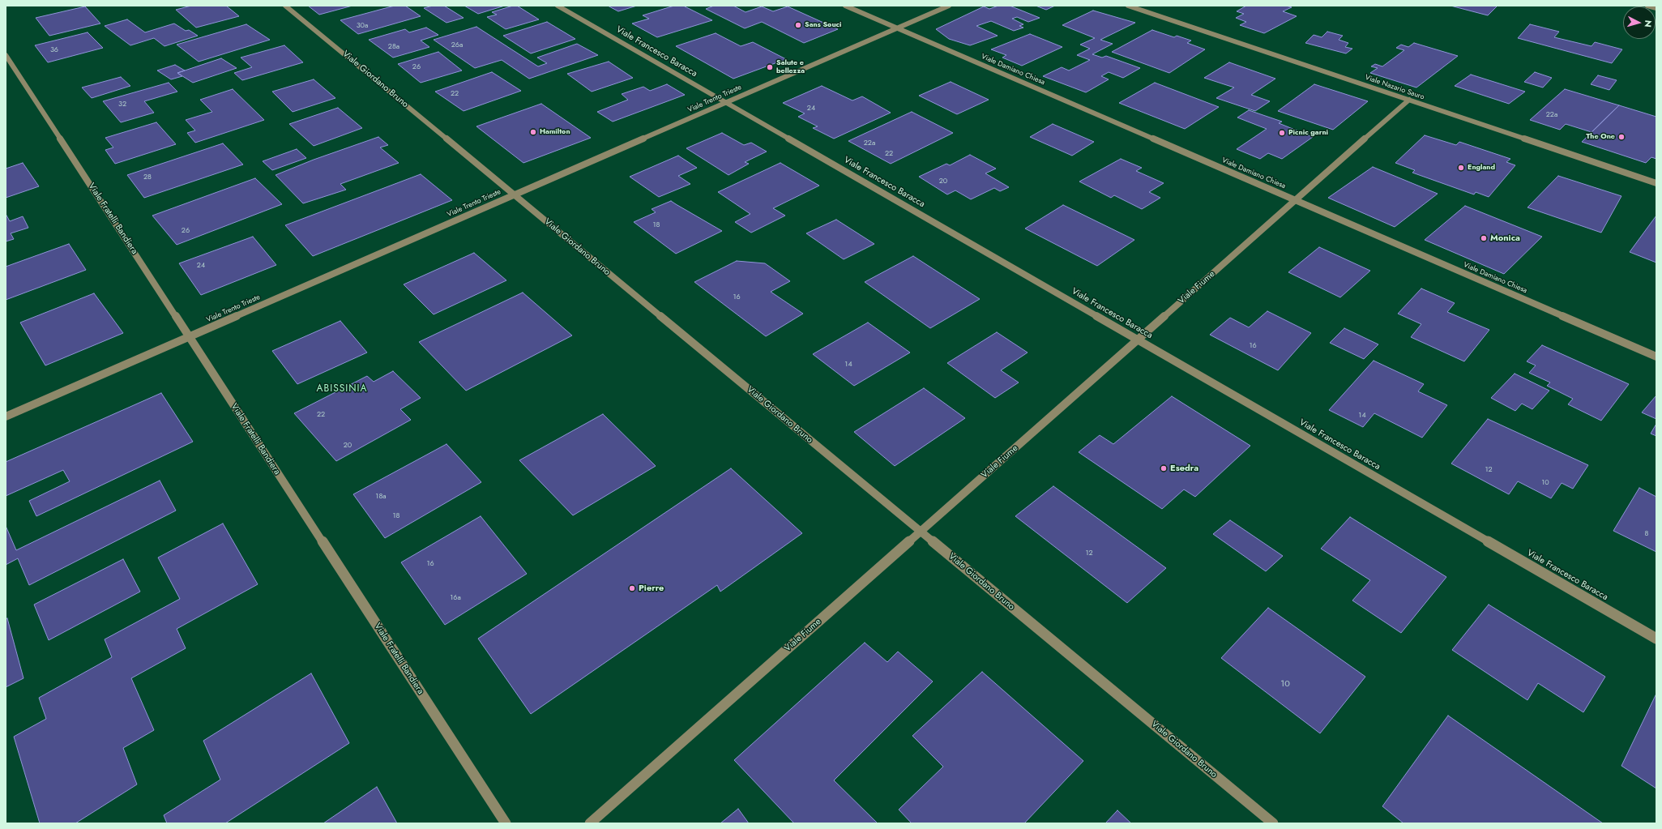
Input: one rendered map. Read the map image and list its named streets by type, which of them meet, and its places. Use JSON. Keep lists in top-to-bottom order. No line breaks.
{"streets":{"street":["Viale Francesco Baracca","Viale Damiano Chiesa","Viale Giordano Bruno","Viale Nazario Sauro","Viale Trento Trieste","Viale Fratelli Bandiera","Viale Fiume"]},"crossings":[["Viale Francesco Baracca","Viale Trento Trieste"],["Viale Francesco Baracca","Viale Fiume"],["Viale Damiano Chiesa","Viale Trento Trieste"],["Viale Damiano Chiesa","Viale Fiume"],["Viale Giordano Bruno","Viale Trento Trieste"],["Viale Giordano Bruno","Viale Fiume"],["Viale Nazario Sauro","Viale Fiume"],["Viale Trento Trieste","Viale Fratelli Bandiera"]],"districts":["ABISSINIA"],"places":["Sans Souci","Salute e bellezza","Hamilton","Picnic garni","The One","England","Monica","Esedra","Pierre"],"house_numbers":["30a","26a","28a","36","26","22","32","24","22a","22a","22","28","20","18","26","24","16","16","14","22","14","20","12","10","18a","18","8","12","16","16a","10"],"north":"right"}
